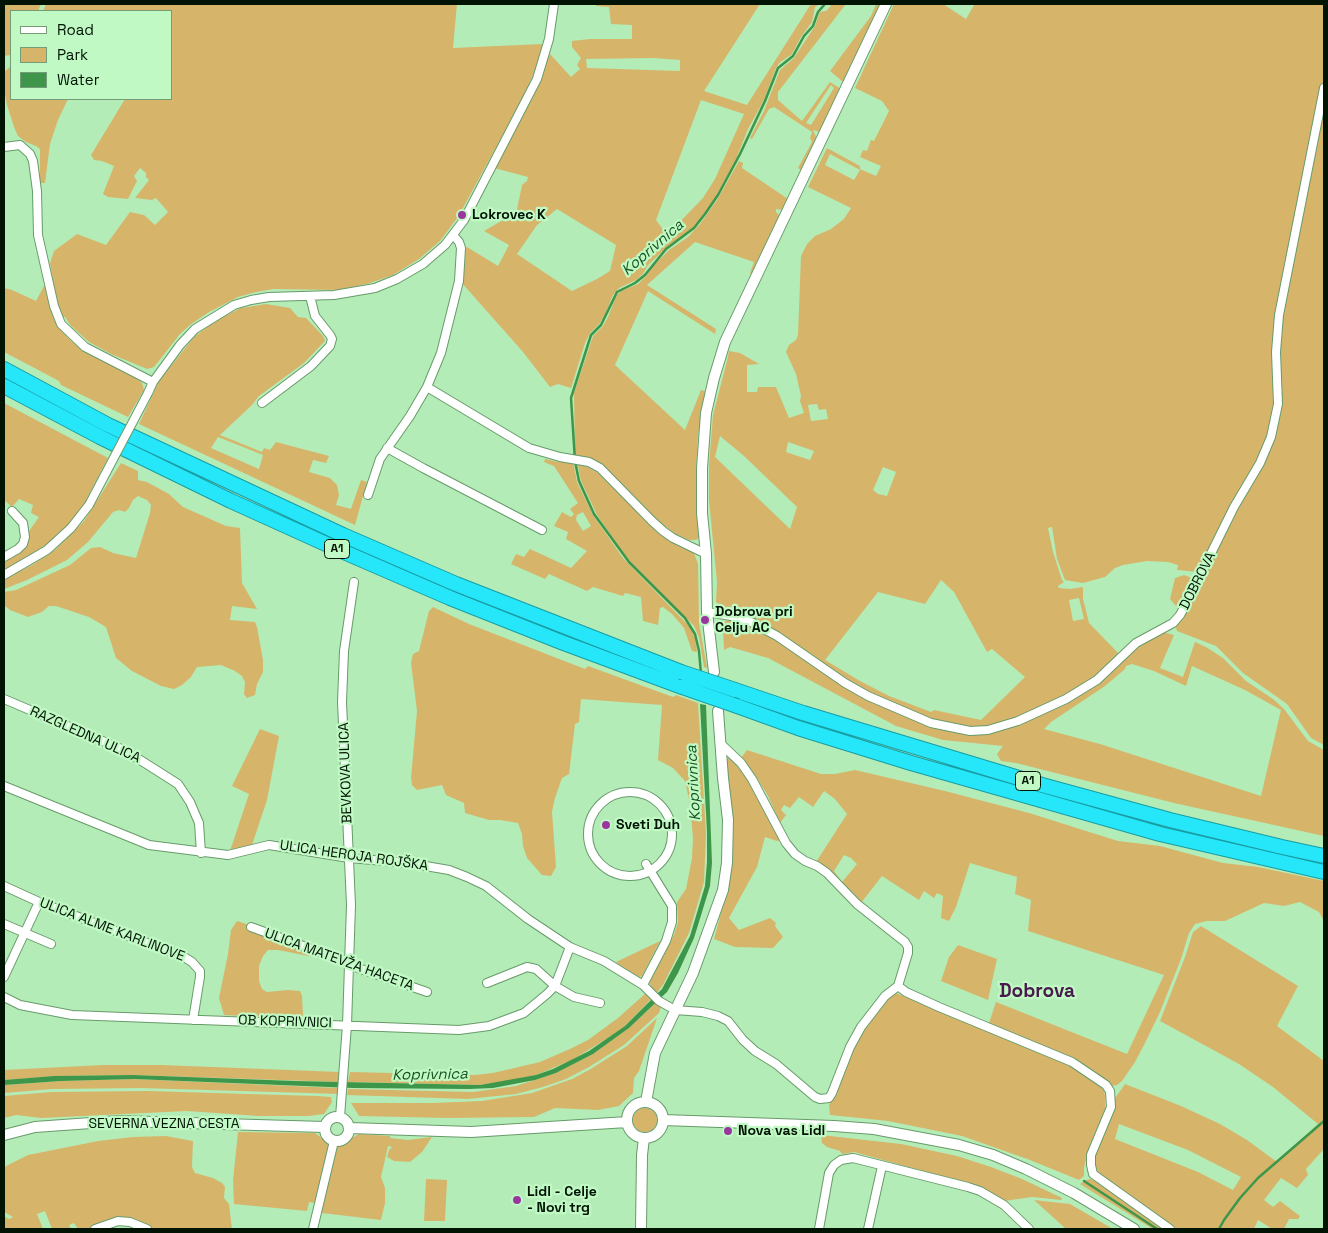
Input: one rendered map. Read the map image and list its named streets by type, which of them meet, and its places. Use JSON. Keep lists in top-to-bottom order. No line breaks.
{"streets":{"highway":["A1"],"street":["DOBROVA","RAZGLEDNA ULICA","BEVKOVA ULICA","ULICA HEROJA ROJŠKA","ULICA ALME KARLINOVE","ULICA MATEVŽA HACETA","OB KOPRIVNICI","SEVERNA VEZNA CESTA"]},"crossings":[["RAZGLEDNA ULICA","ULICA HEROJA ROJŠKA"],["BEVKOVA ULICA","ULICA HEROJA ROJŠKA"],["BEVKOVA ULICA","ULICA MATEVŽA HACETA"],["BEVKOVA ULICA","OB KOPRIVNICI"],["BEVKOVA ULICA","SEVERNA VEZNA CESTA"],["ULICA HEROJA ROJŠKA","OB KOPRIVNICI"],["ULICA ALME KARLINOVE","OB KOPRIVNICI"]],"districts":["Dobrova"],"water":["Koprivnica"],"places":["Lokrovec K","Dobrova pri Celju AC","Sveti Duh","Nova vas Lidl","Lidl - Celje - Novi trg"],"legend":["Road","Park","Water"]}
